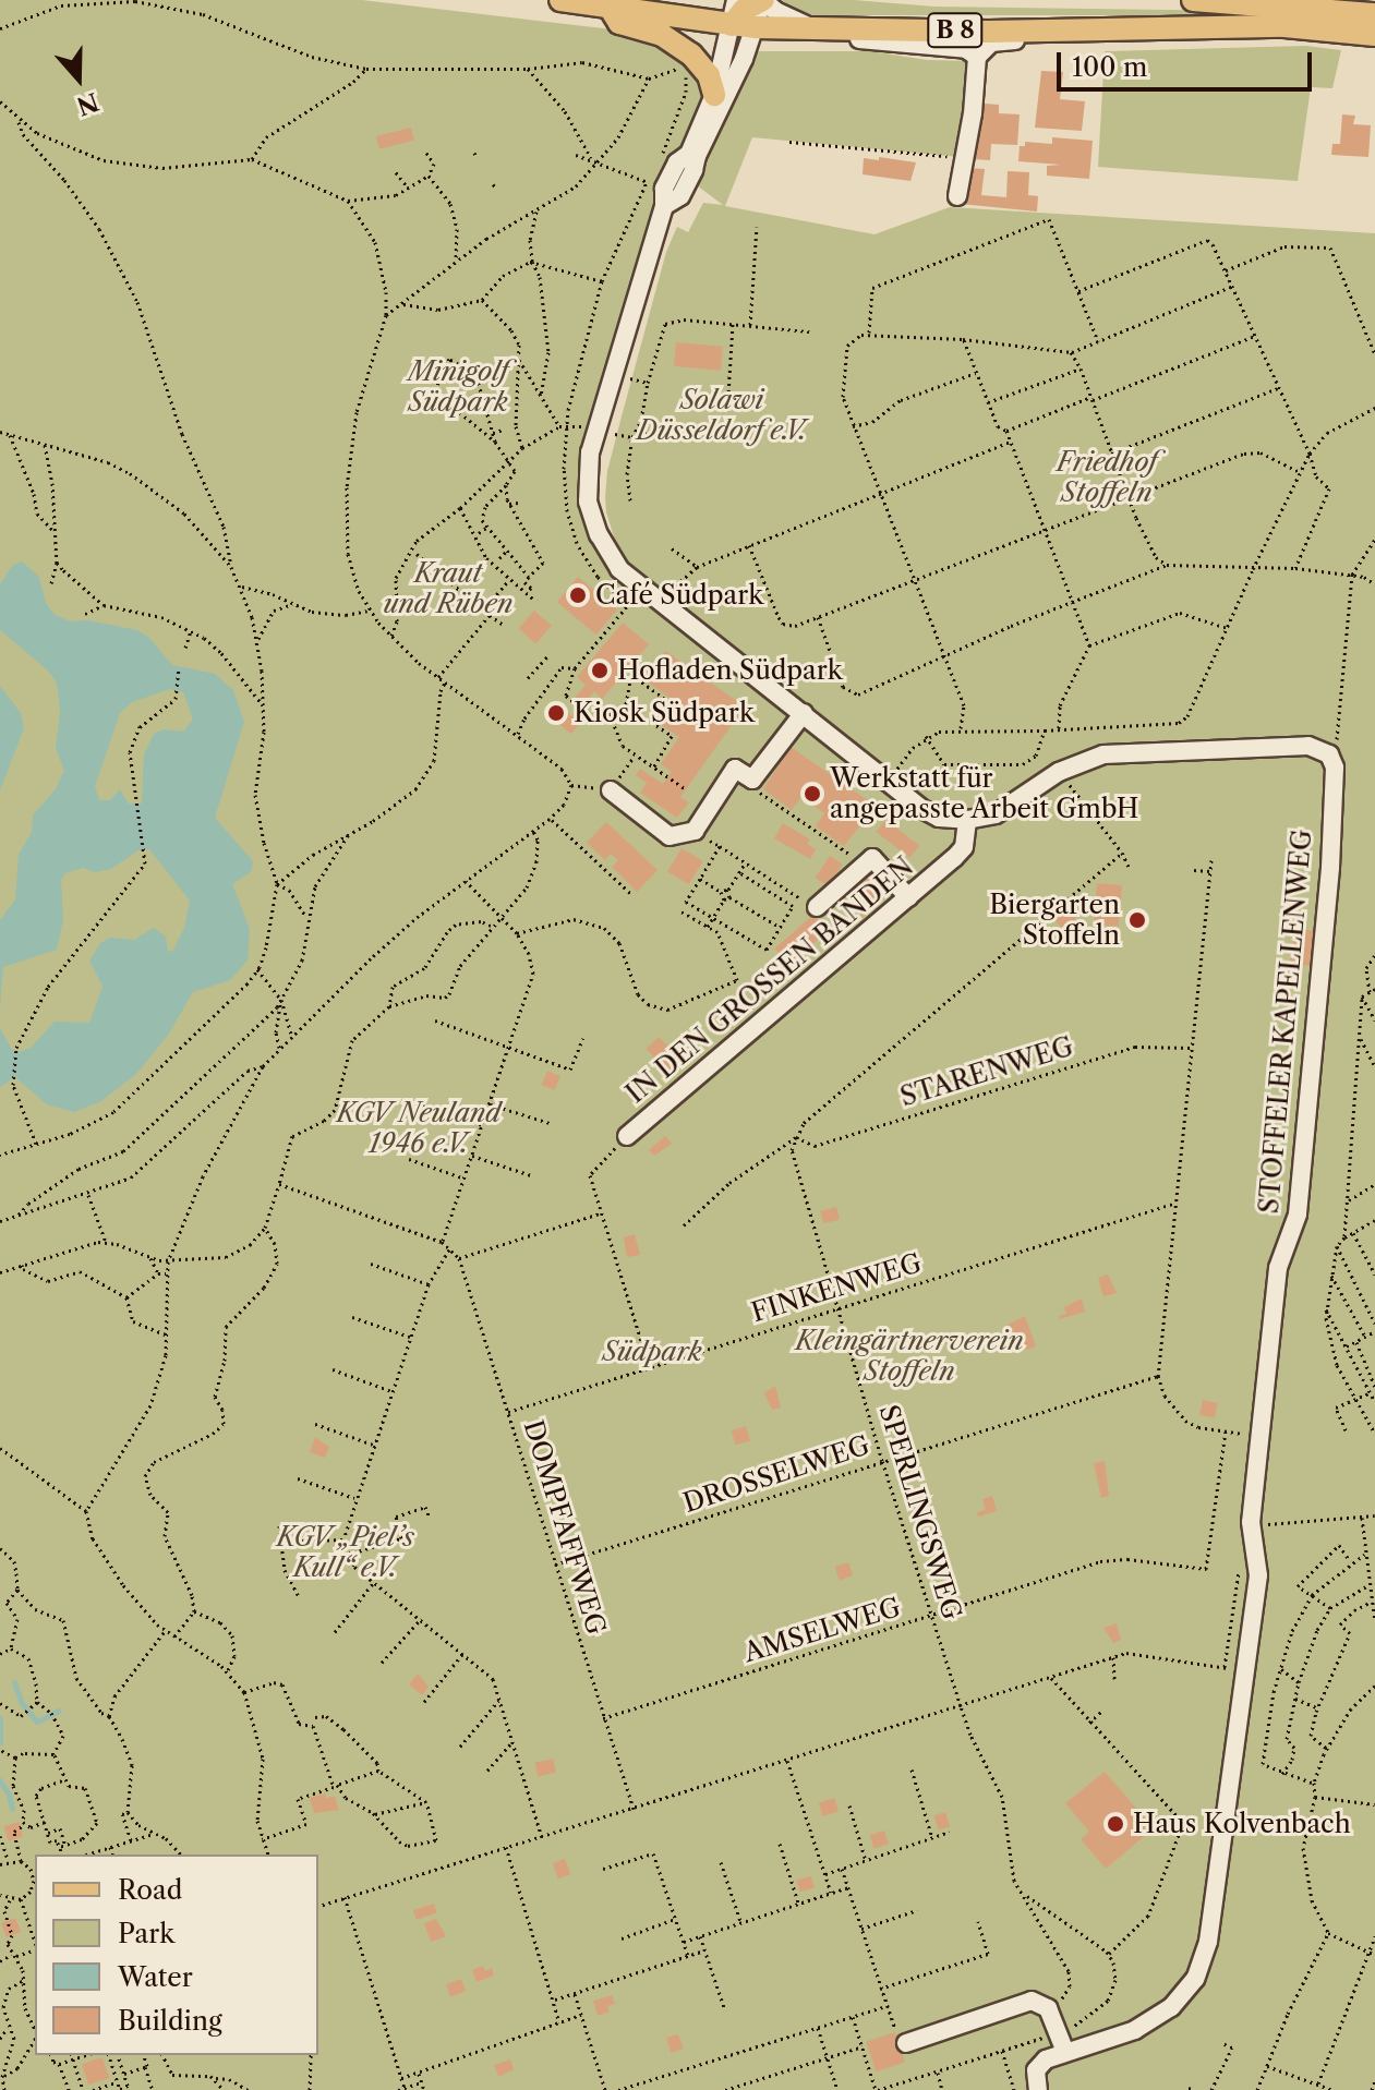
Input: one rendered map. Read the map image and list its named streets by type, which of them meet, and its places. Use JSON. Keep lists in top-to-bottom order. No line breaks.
{"streets":{"main road":["B 8"],"street":["IN DEN GROSSEN BANDEN","STOFFELER KAPELLENWEG"],"path":["STARENWEG","FINKENWEG","DROSSELWEG","SPERLINGSWEG","DOMPFAFFWEG","AMSELWEG"]},"crossings":[["STARENWEG","SPERLINGSWEG"],["FINKENWEG","SPERLINGSWEG"],["FINKENWEG","DOMPFAFFWEG"],["DROSSELWEG","SPERLINGSWEG"],["DROSSELWEG","DOMPFAFFWEG"],["SPERLINGSWEG","AMSELWEG"],["DOMPFAFFWEG","AMSELWEG"]],"parks":["Minigolf Südpark","Solawi Düsseldorf e.V.","Friedhof Stoffeln","Kraut und Rüben","KGV Neuland 1946 e.V.","Kleingärtnerverein Stoffeln","Südpark","KGV „Piel’s Kull“ e.V."],"places":["Café Südpark","Hofladen Südpark","Kiosk Südpark","Werkstatt für angepasste Arbeit GmbH","Biergarten Stoffeln","Haus Kolvenbach"],"legend":["Road","Park","Water","Building"],"scale_bar":"100 m","north":"bottom"}
